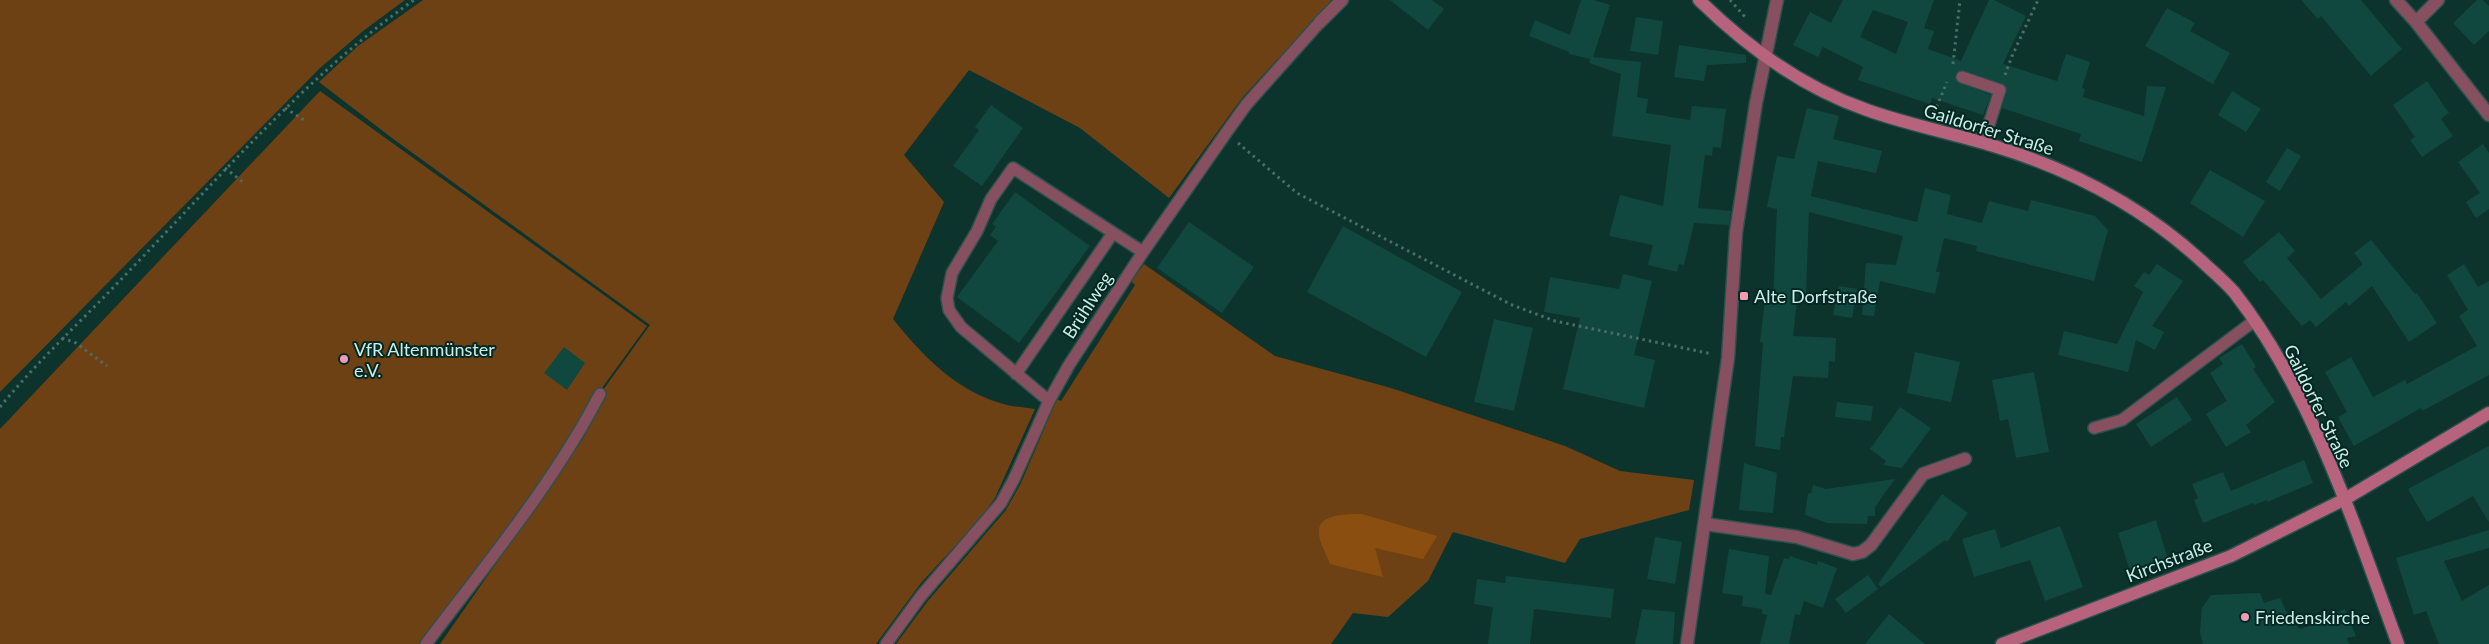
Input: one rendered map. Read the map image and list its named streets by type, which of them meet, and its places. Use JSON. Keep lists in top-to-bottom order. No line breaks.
{"streets":{"main road":["Gaildorfer Straße","Kirchstraße"],"street":["Brühlweg"]},"crossings":[["Gaildorfer Straße","Kirchstraße"]],"places":{"transit":["Alte Dorfstraße"],"other":["VfR Altenmünster e.V.","Friedenskirche"]}}
